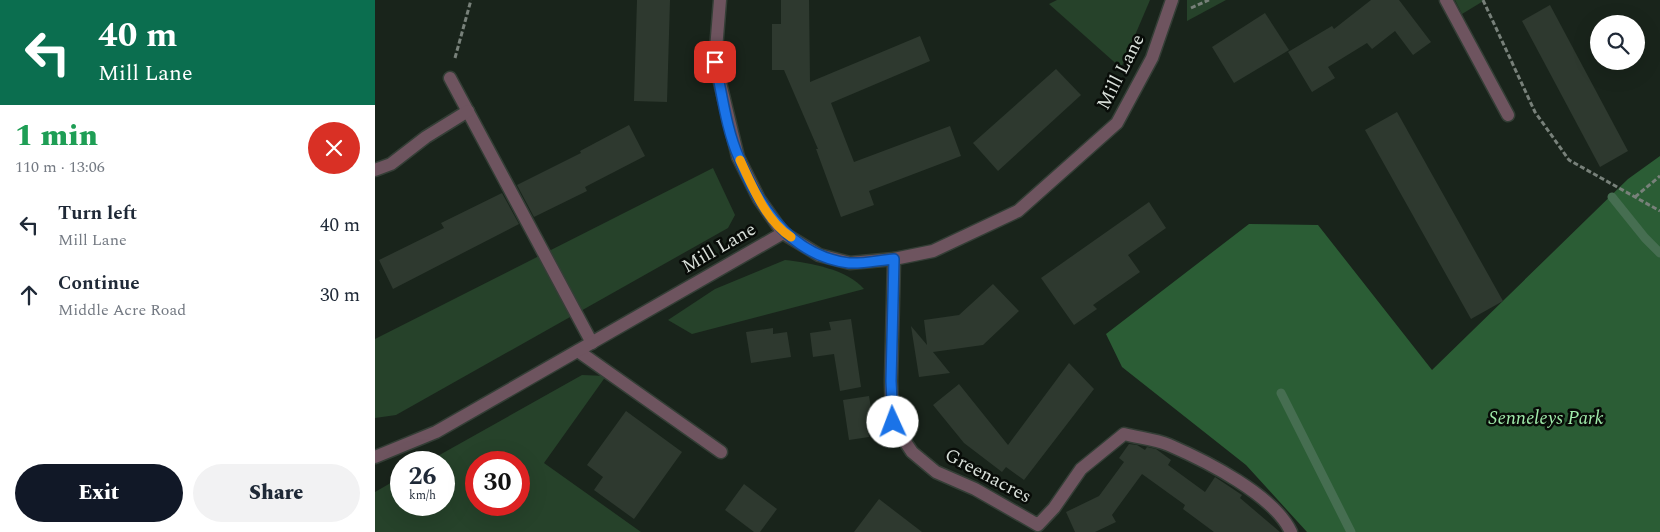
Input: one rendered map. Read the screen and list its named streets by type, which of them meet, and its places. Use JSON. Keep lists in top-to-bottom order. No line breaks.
{"streets":{"street":["Mill Lane","Greenacres"]},"crossings":[["Mill Lane","Greenacres"]],"parks":["Senneleys Park"],"page":{"turn":["40 m","Mill Lane"],"heading":["1 min","110 m · 13:06"],"list":[{"name":"Turn left","note":"Mill Lane","value":"40 m"},{"name":"Continue","note":"Middle Acre Road","value":"30 m"}],"speed":"26 km/h","limit":"30","buttons":["Exit","Share"]}}
